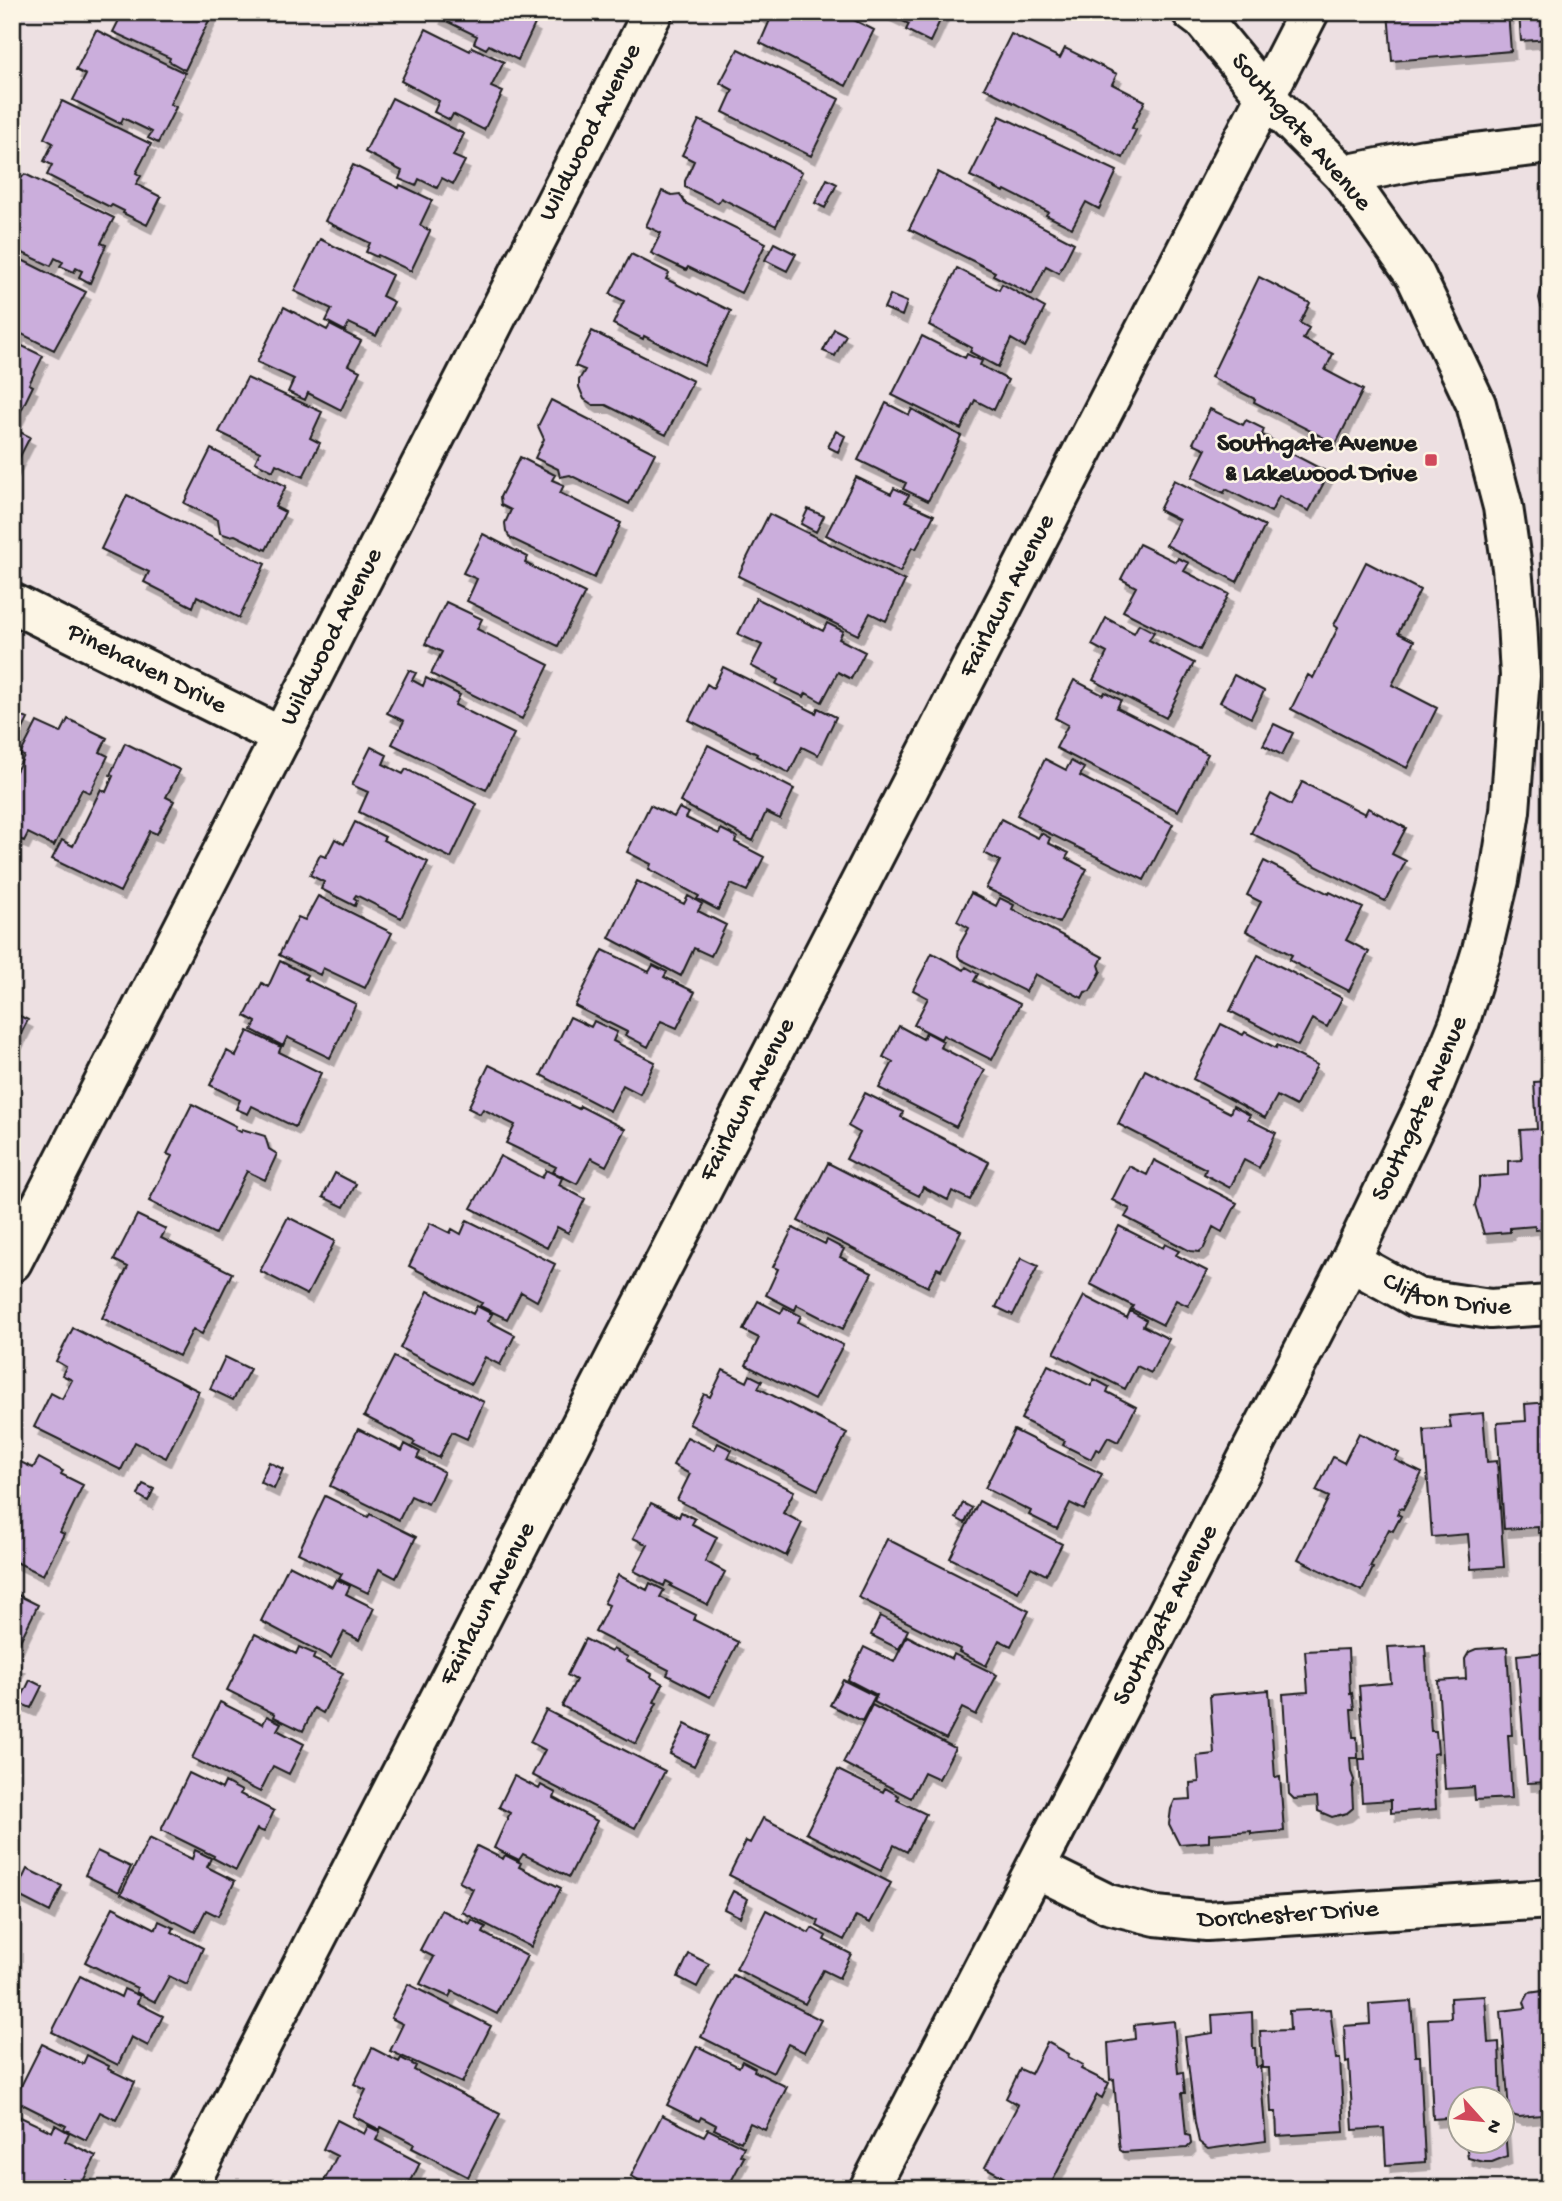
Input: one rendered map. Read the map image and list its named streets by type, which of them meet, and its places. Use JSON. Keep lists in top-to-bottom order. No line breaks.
{"streets":{"street":["Wildwood Avenue","Southgate Avenue","Fairlawn Avenue","Pinehaven Drive","Clifton Drive","Dorchester Drive"]},"crossings":[["Wildwood Avenue","Pinehaven Drive"],["Southgate Avenue","Fairlawn Avenue"],["Southgate Avenue","Clifton Drive"],["Southgate Avenue","Dorchester Drive"]],"places":{"transit":["Southgate Avenue & Lakewood Drive"]},"north":"bottom right"}
